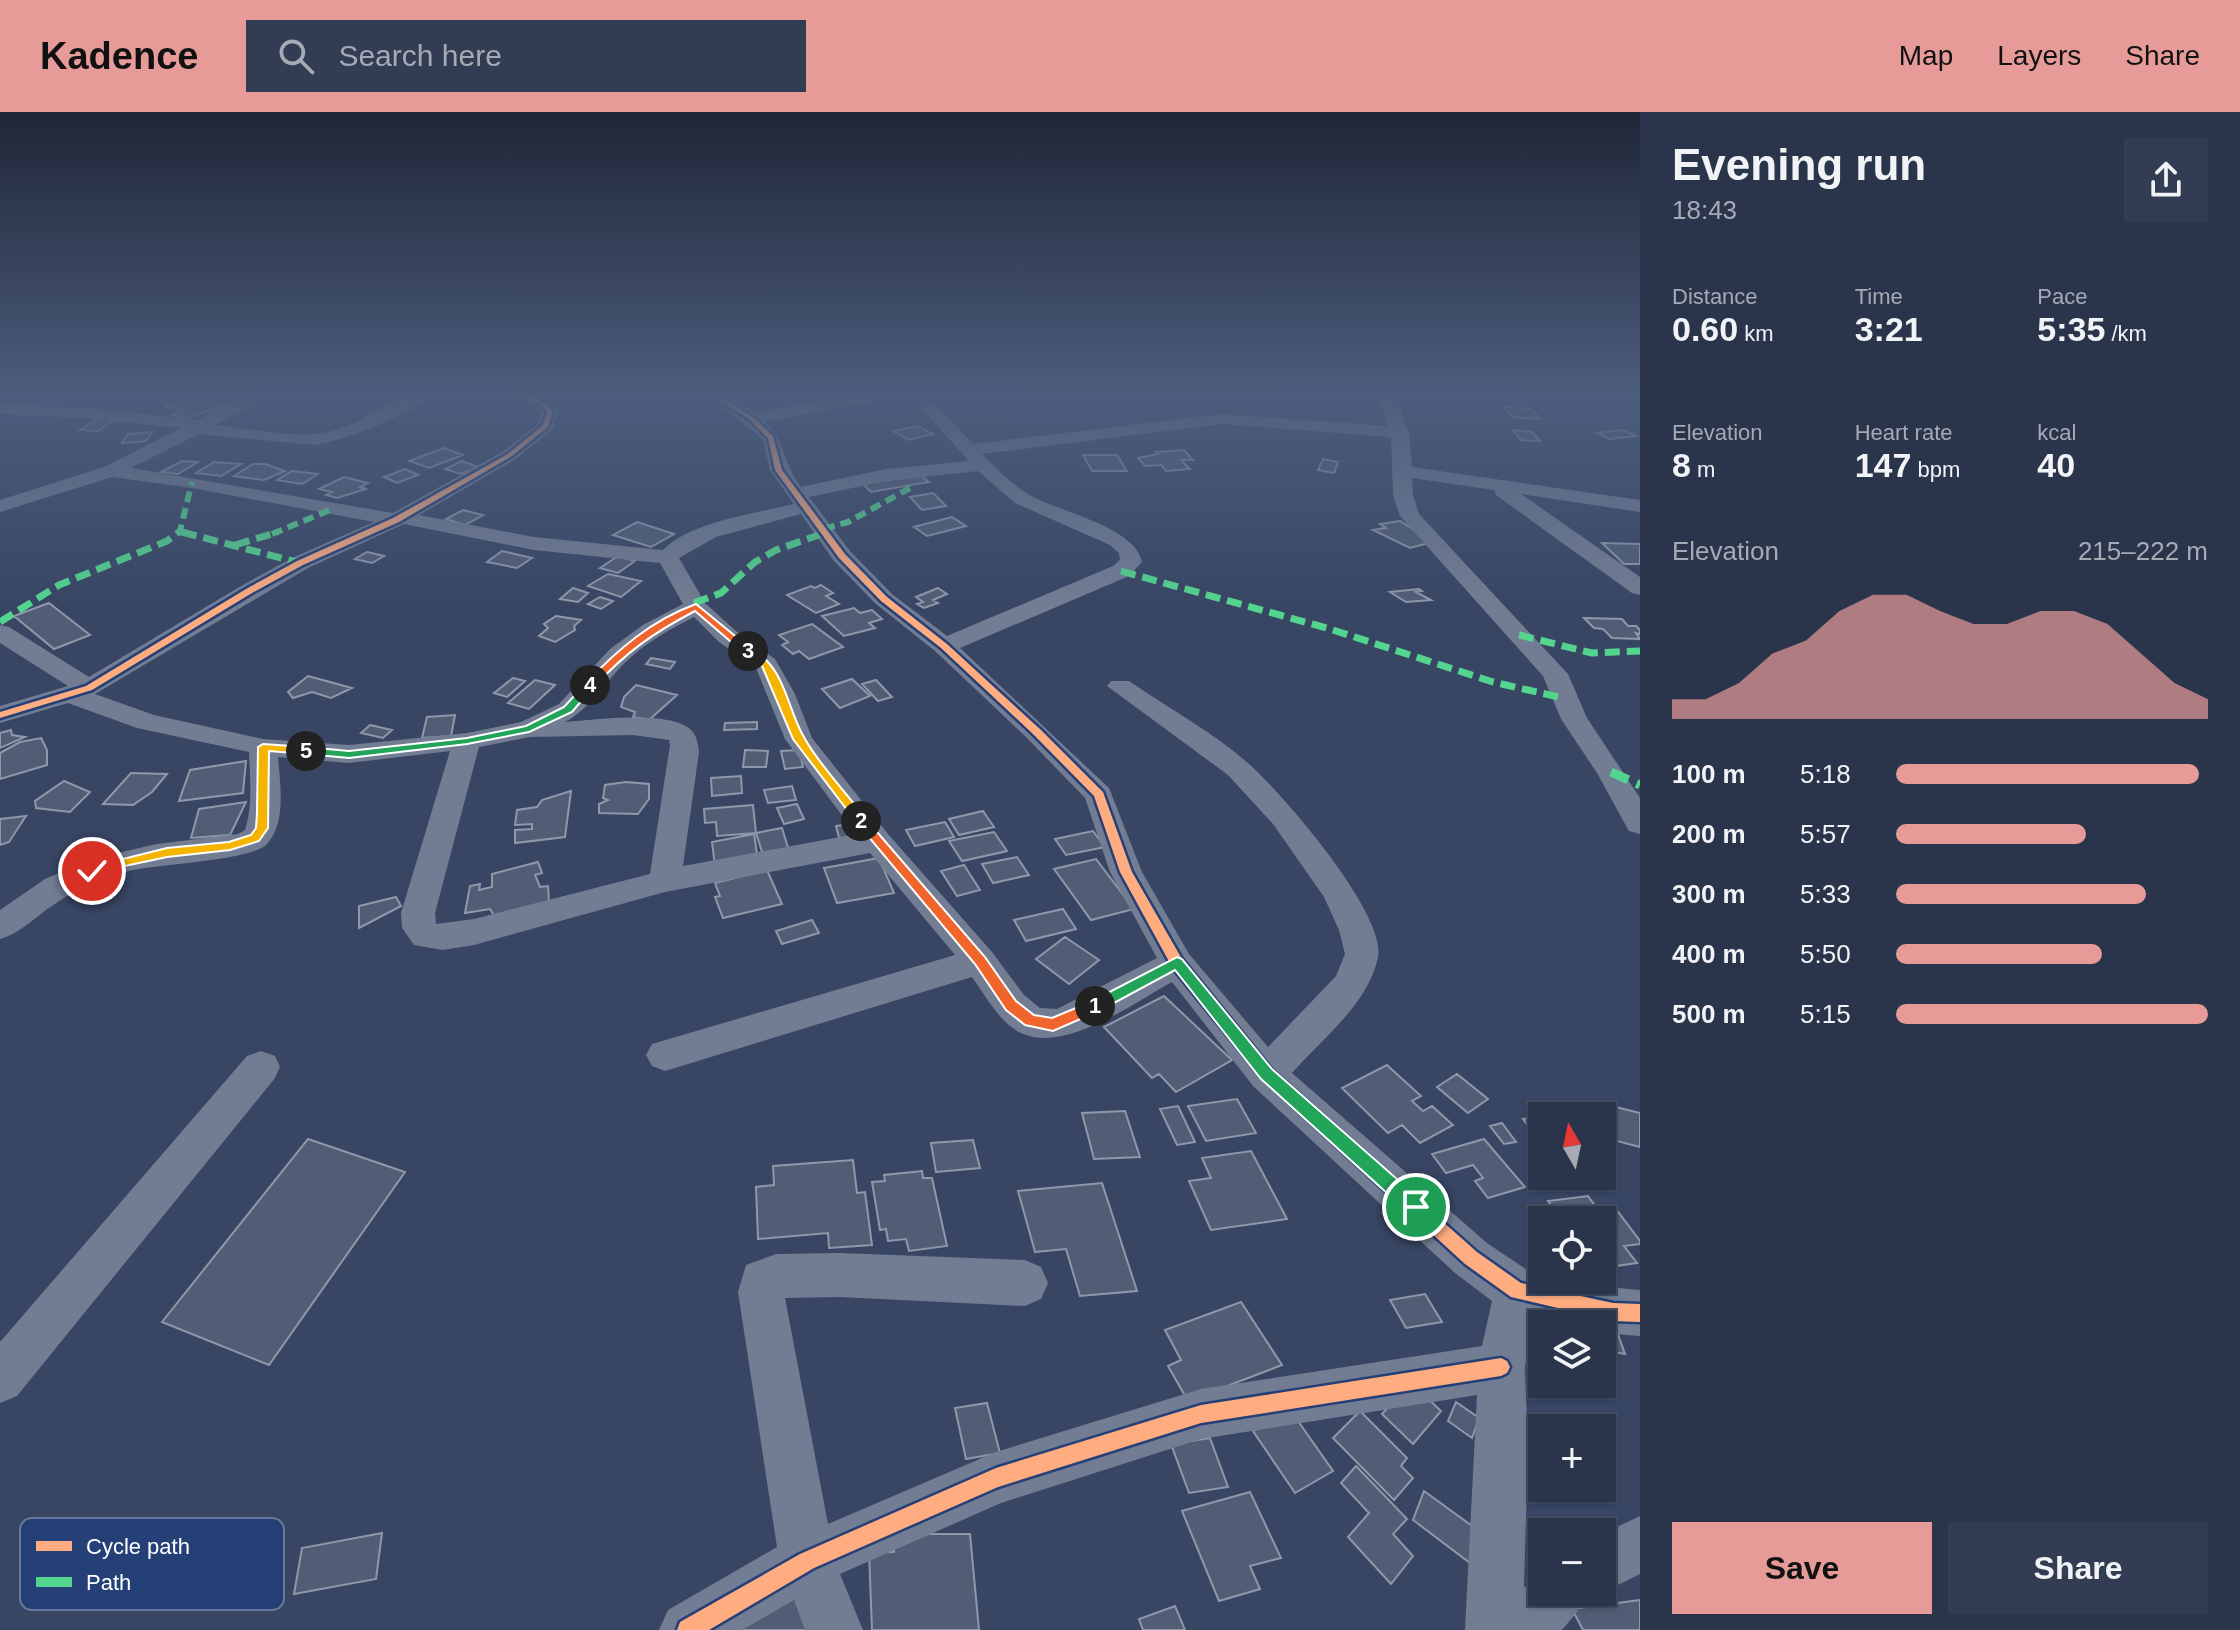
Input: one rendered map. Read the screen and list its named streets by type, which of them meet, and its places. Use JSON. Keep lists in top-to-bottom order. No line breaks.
{"legend":["Cycle path","Path"],"north":"top","page":{"header":"Kadence","search":"Search here","nav":["Map","Layers","Share"],"heading":["Evening run","18:43"],"stats":[["Distance","0.60 km"],["Time","3:21"],["Pace","5:35 /km"],["Elevation","8 m"],["Heart rate","147 bpm"],["kcal","40"]],"chart":["Elevation","215–222 m"],"pins":["3","4","5","2","1"],"list":[{"name":"100 m","note":"5:18"},{"name":"200 m","note":"5:57"},{"name":"300 m","note":"5:33"},{"name":"400 m","note":"5:50"},{"name":"500 m","note":"5:15"}],"map_buttons":["+","−"],"buttons":["Save","Share"]}}
